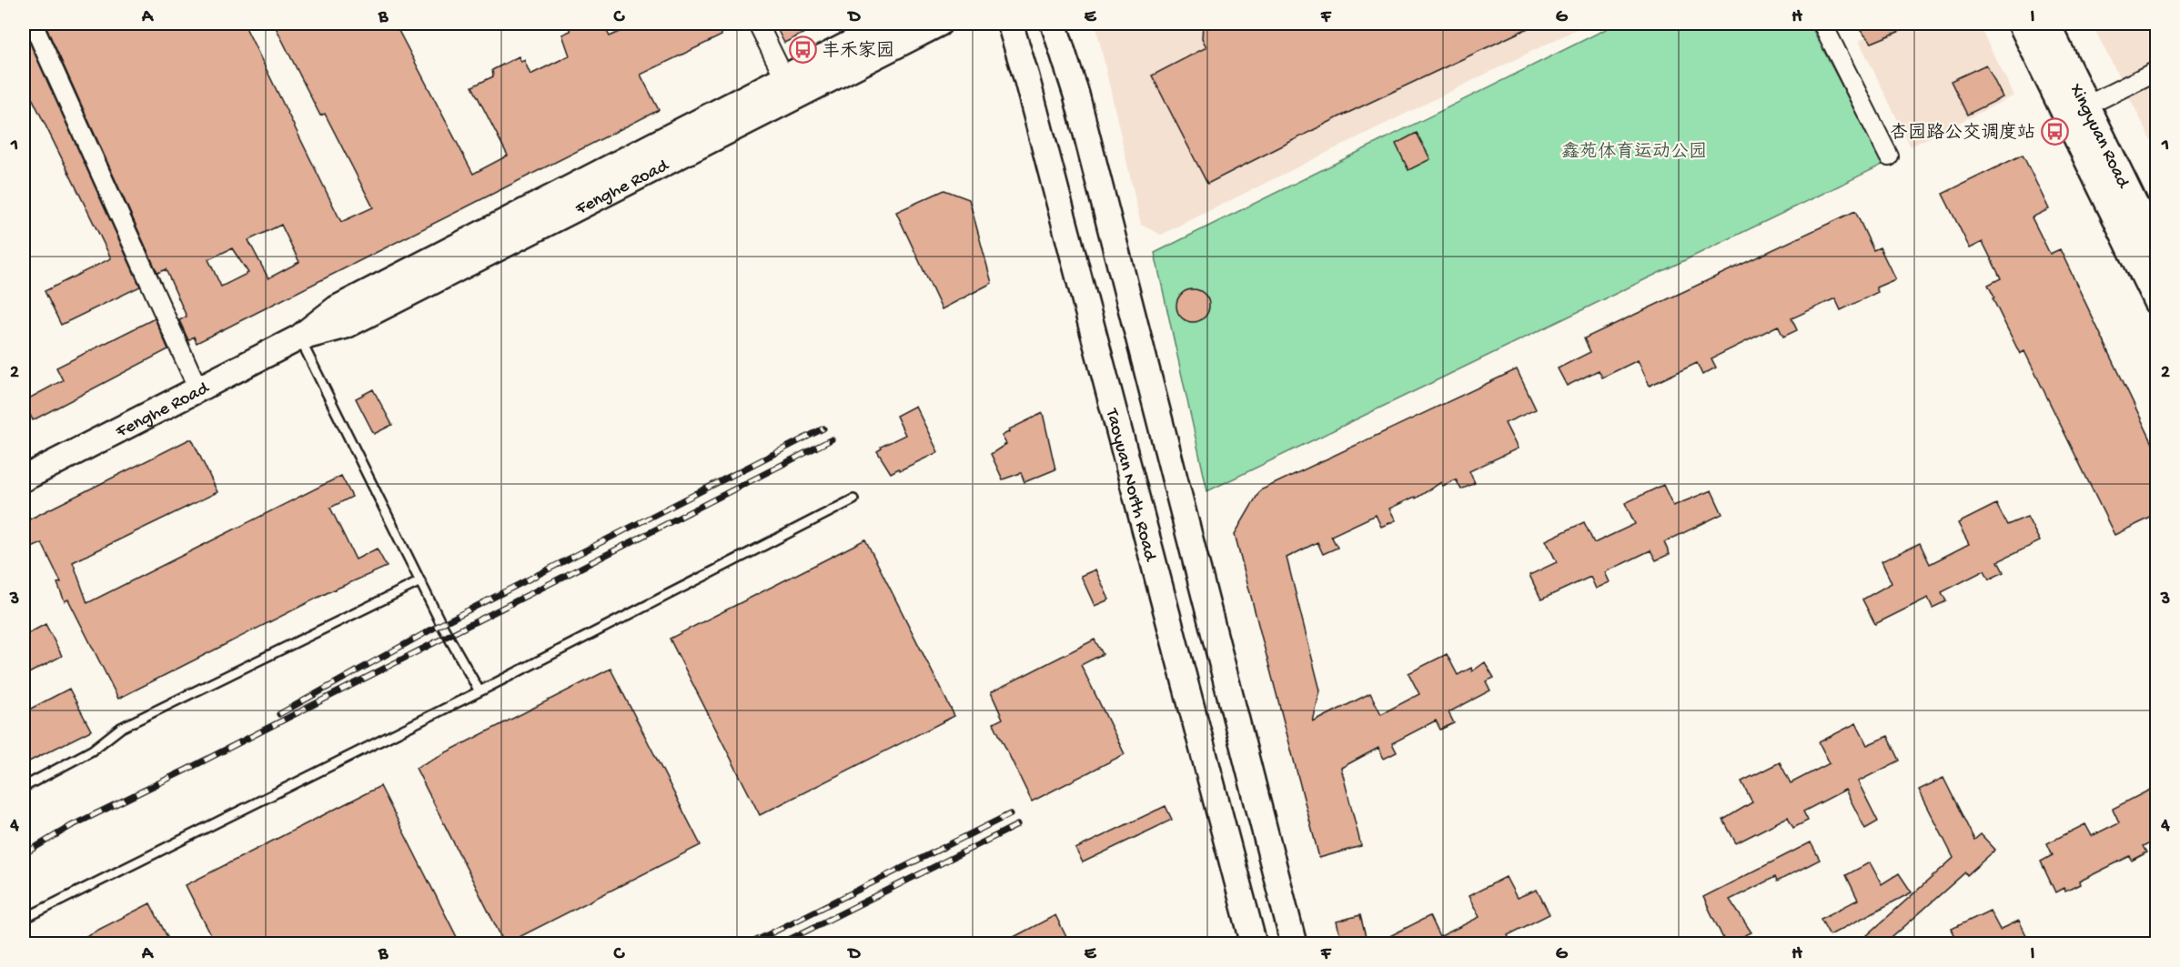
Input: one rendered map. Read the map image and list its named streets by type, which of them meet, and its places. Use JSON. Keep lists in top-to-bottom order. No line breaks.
{"streets":{"main road":["Xingyuan Road","Fenghe Road","Taoyuan North Road"]},"parks":["鑫苑体育运动公园"],"places":{"bus stop":["丰禾家园","杏园路公交调度站"]},"grid":{"columns":["A","B","C","D","E","F","G","H","I"],"rows":["1","2","3","4"]}}
